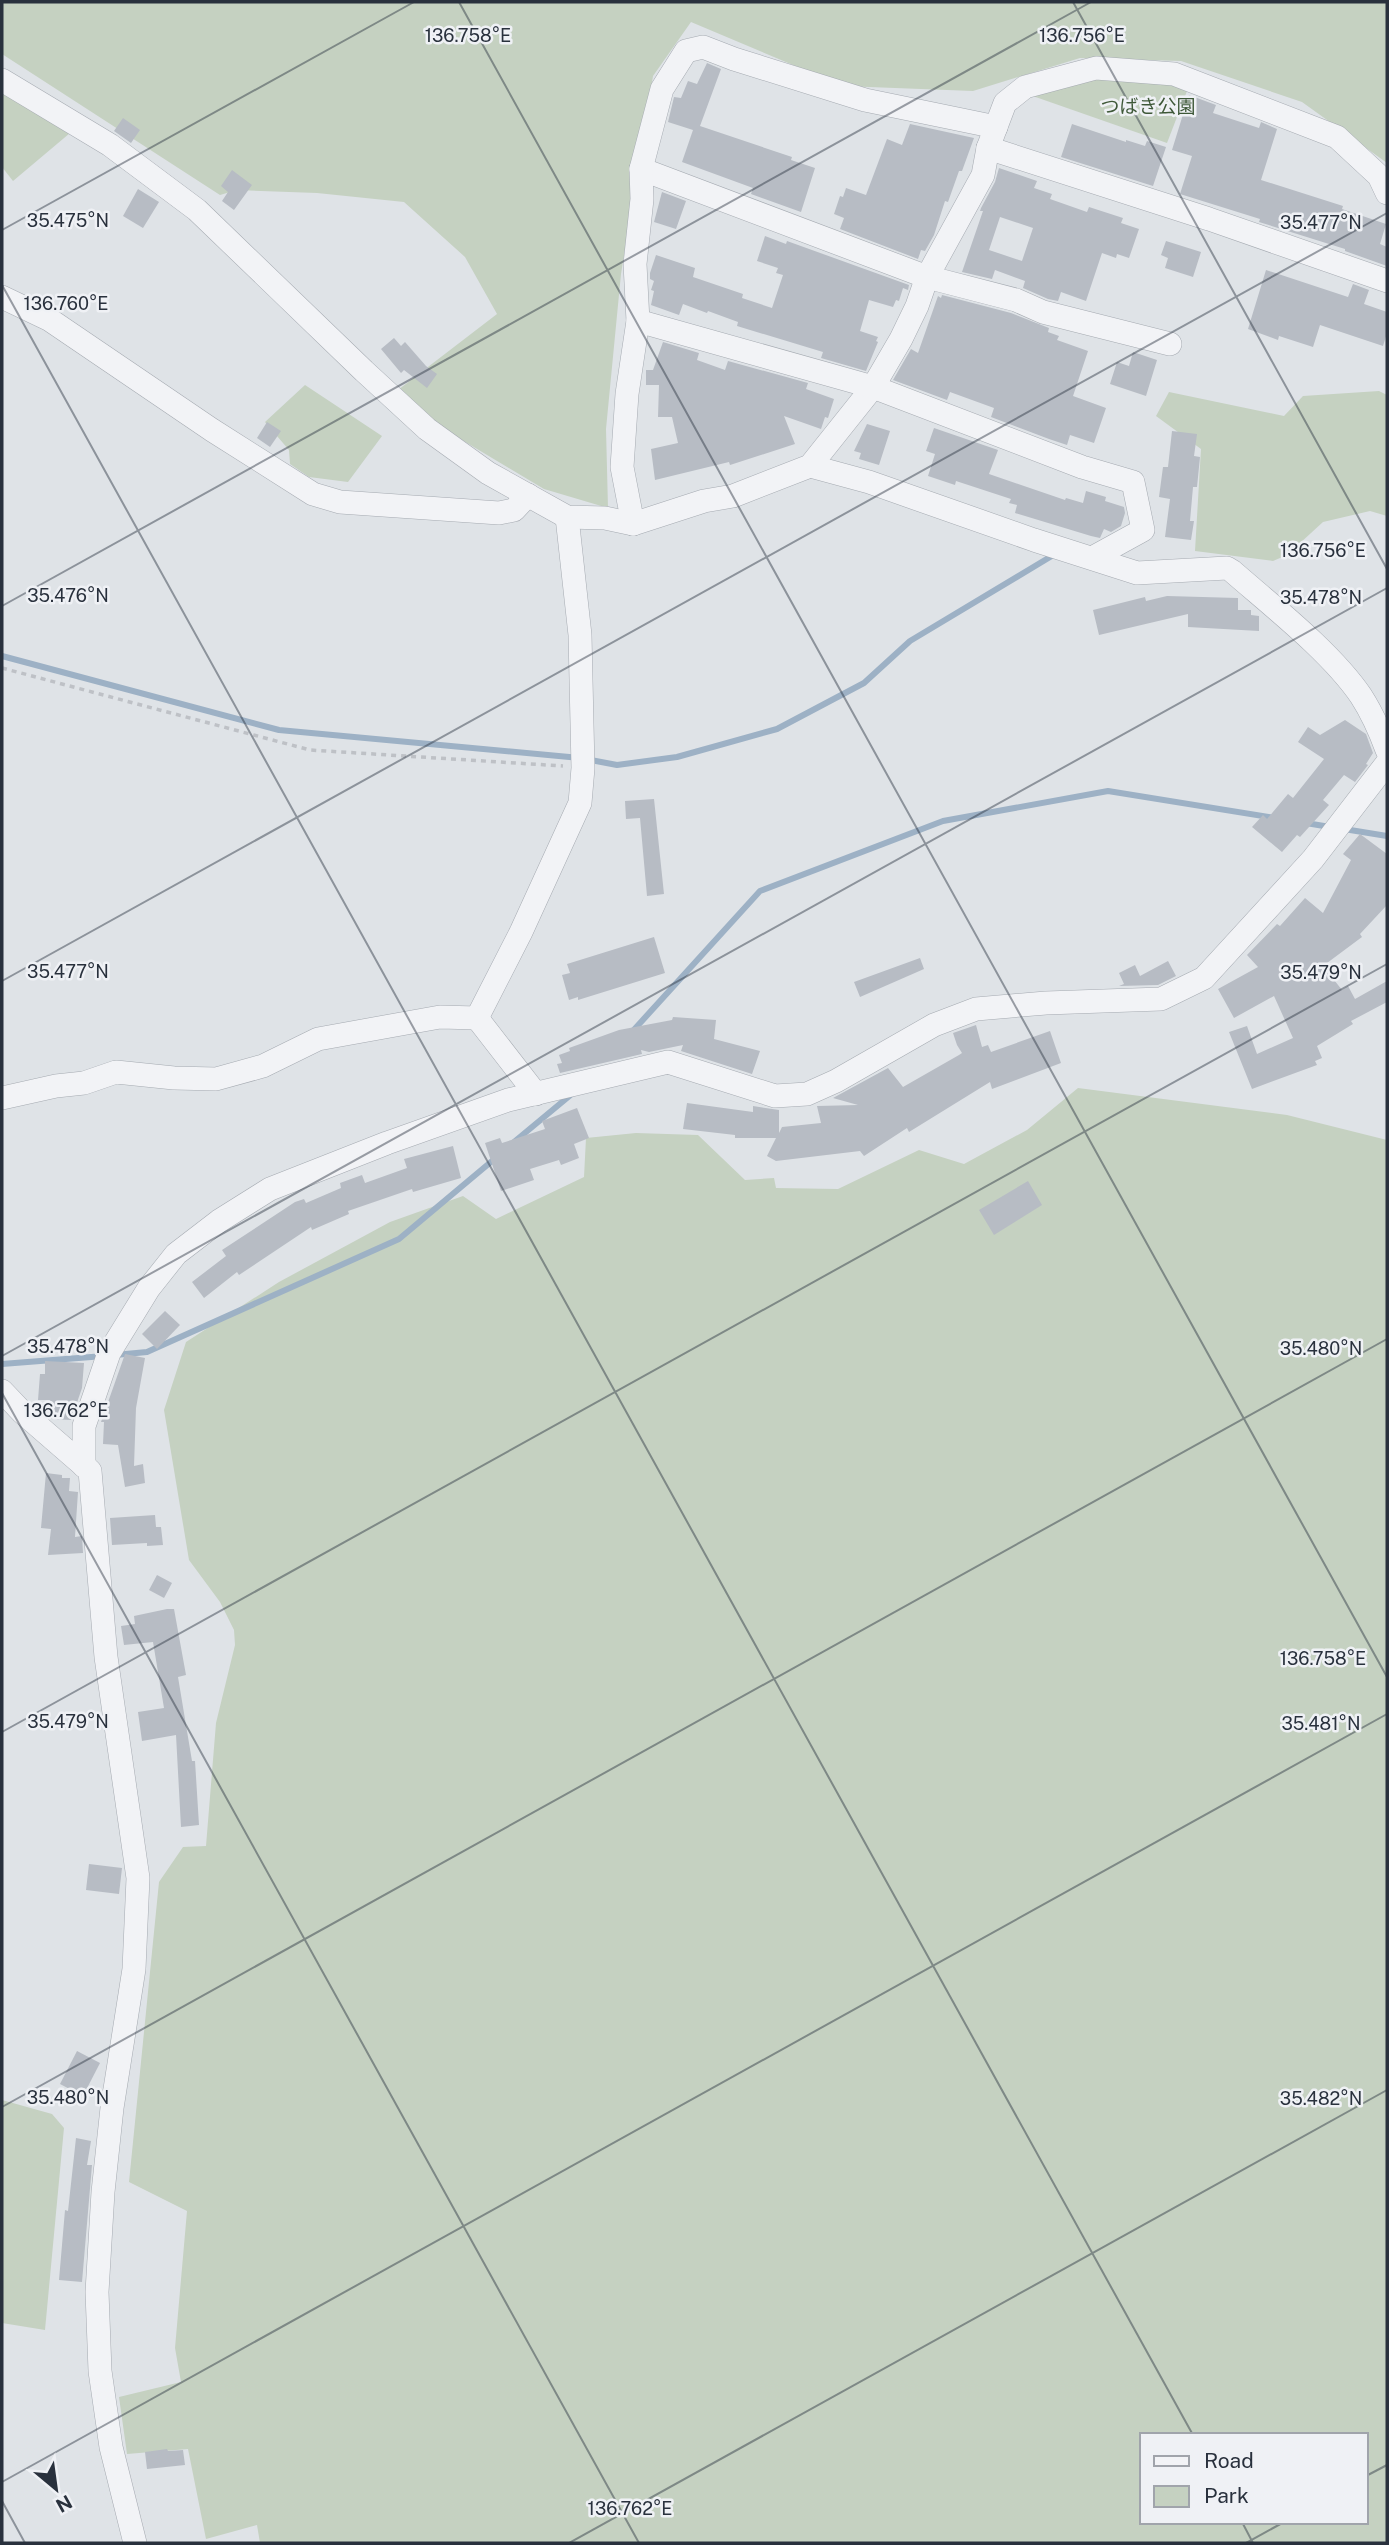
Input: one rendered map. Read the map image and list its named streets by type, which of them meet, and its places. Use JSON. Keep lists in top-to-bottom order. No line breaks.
{"parks":["つばき公園"],"legend":["Road","Park"],"north":"bottom right","coordinates":["136.758°E","136.756°E","35.475°N","35.477°N","136.760°E","35.476°N","35.478°N","35.479°N","35.480°N","136.762°E","35.481°N","35.482°N"]}
